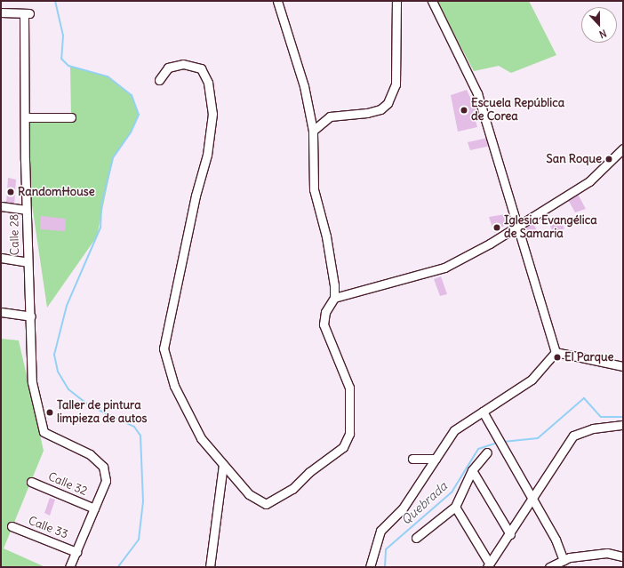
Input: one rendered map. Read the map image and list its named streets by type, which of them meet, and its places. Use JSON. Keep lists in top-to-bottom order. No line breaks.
{"streets":{"street":["Calle 28","Calle 32","Calle 33"]},"crossings":[["Calle 28","Calle 32"]],"water":["Quebrada"],"places":["Escuela República de Corea","San Roque","RandomHouse","Iglesia Evangélica de Samaria","El Parque","Taller de pintura limpieza de autos"],"north":"bottom"}
